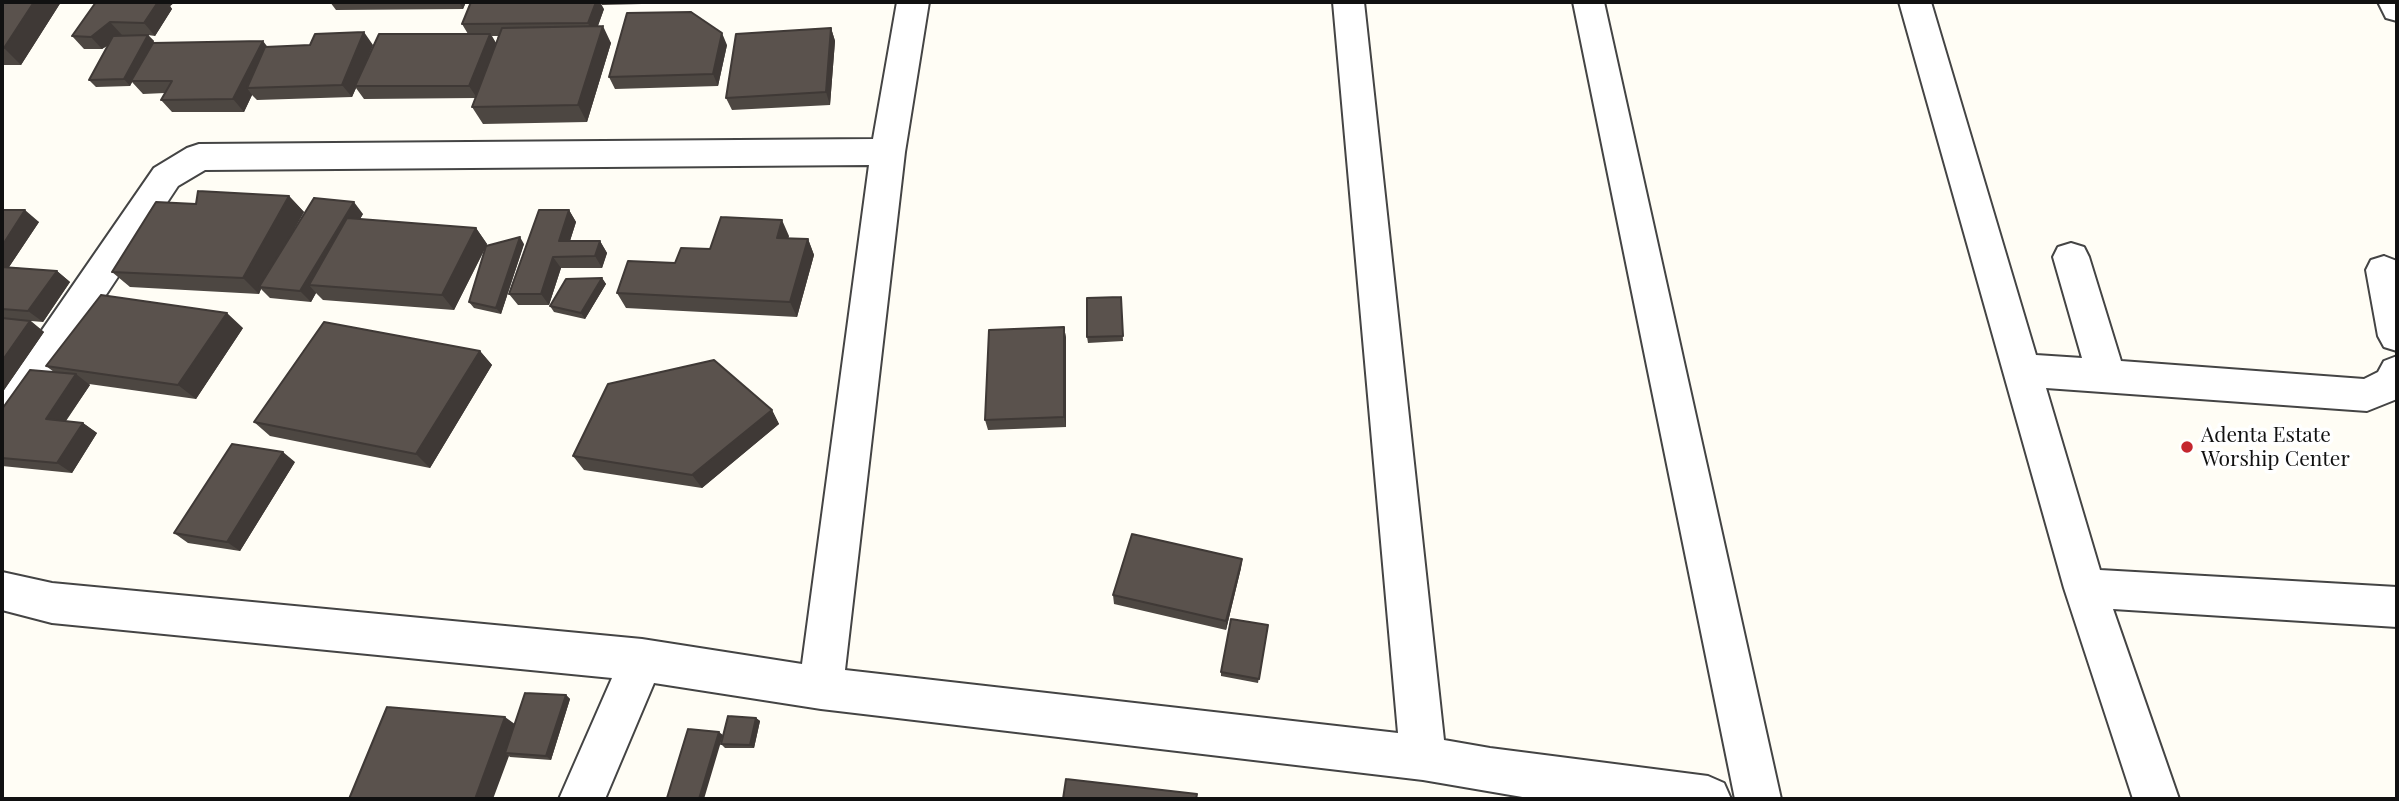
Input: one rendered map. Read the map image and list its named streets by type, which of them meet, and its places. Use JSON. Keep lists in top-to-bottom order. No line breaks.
{"places":["Adenta Estate Worship Center"]}
